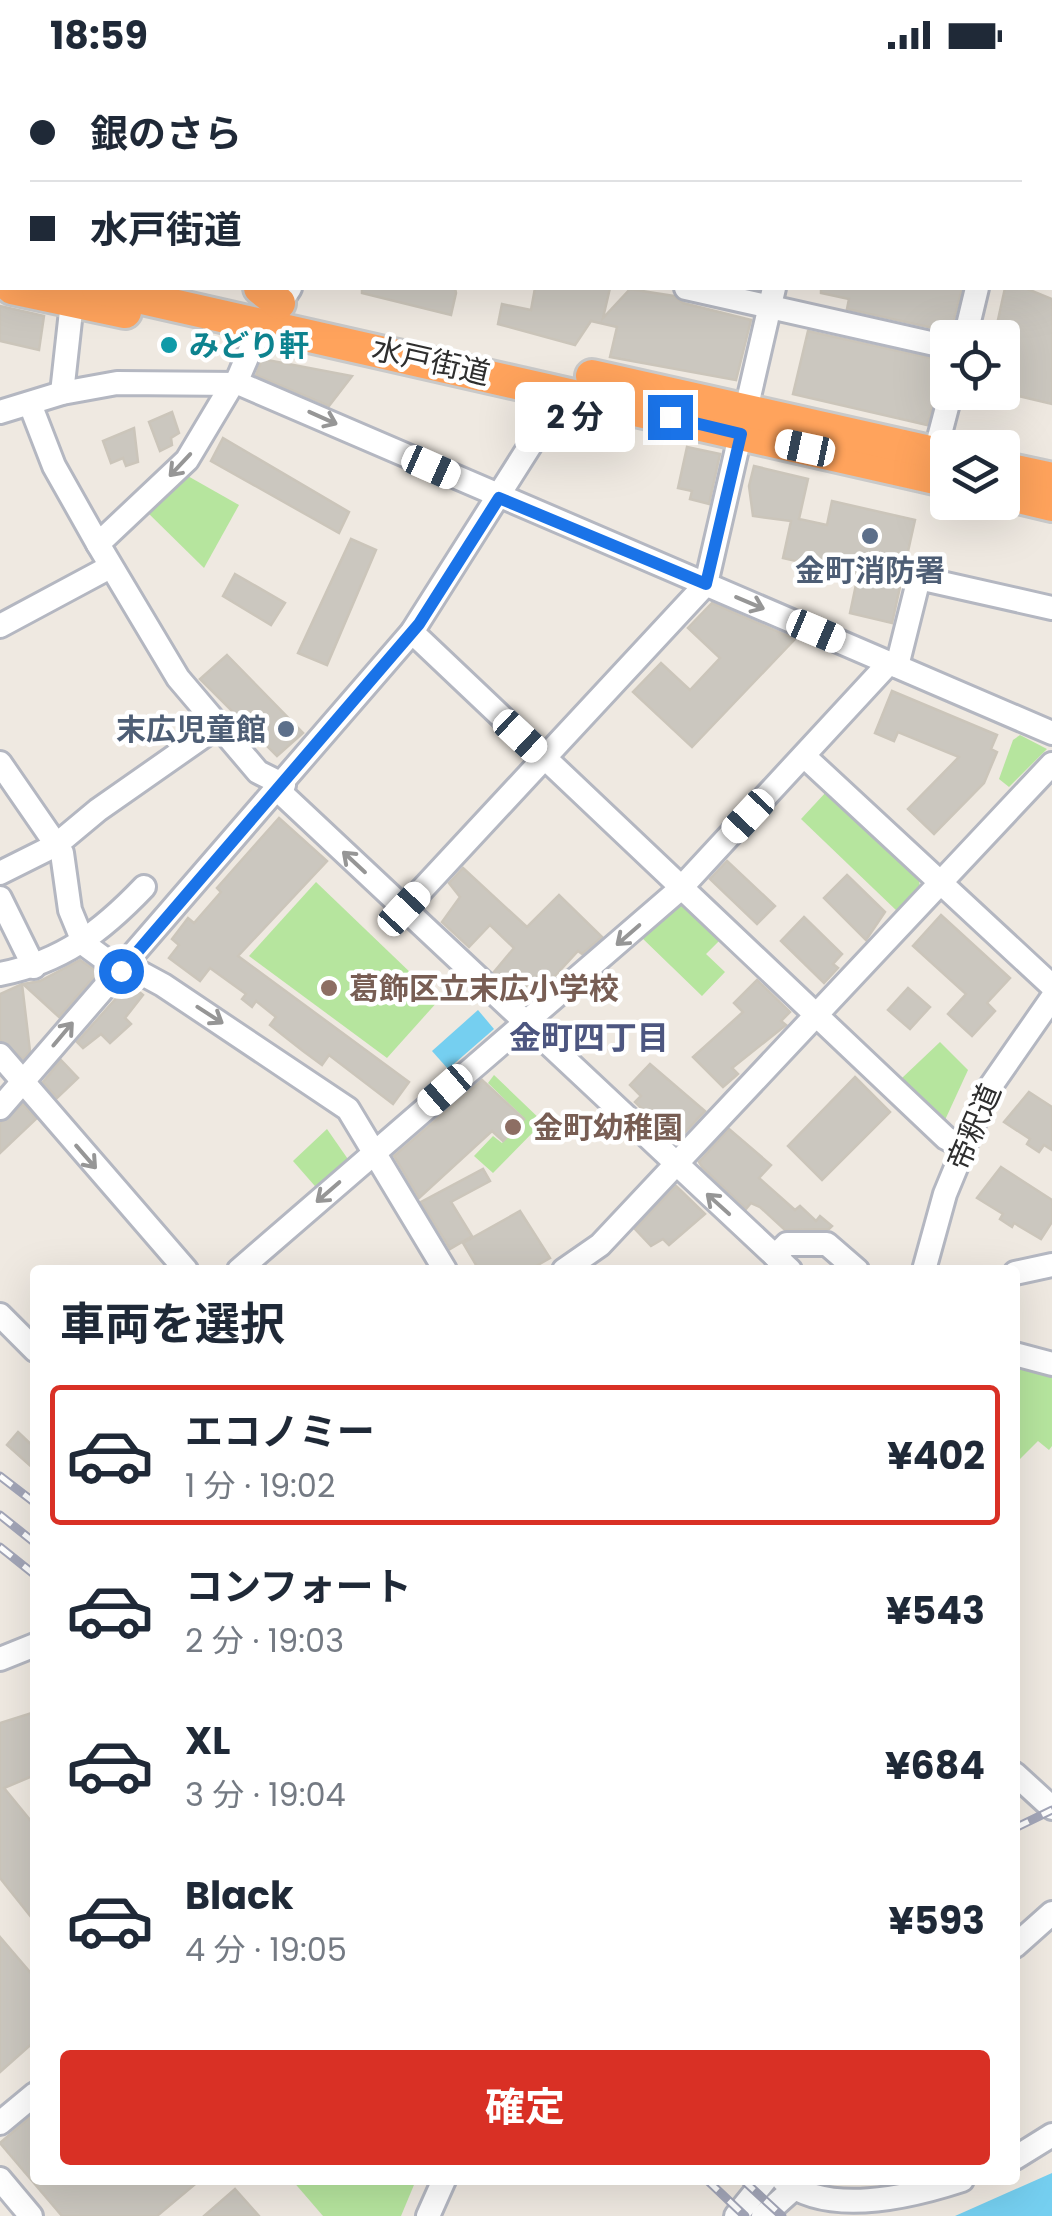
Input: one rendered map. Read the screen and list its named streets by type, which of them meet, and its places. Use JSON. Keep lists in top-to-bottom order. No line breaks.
{"streets":{"highway":["水戸街道"],"street":["帝釈道"]},"districts":["金町四丁目"],"places":["みどり軒","金町消防署","末広児童館","葛飾区立末広小学校","金町幼稚園"],"page":{"status":"18:59","banner":["銀のさら","水戸街道"],"bubble":"2 分","heading":"車両を選択","list":[{"name":"エコノミー","note":"1 分 · 19:02","value":"¥402"},{"name":"コンフォート","note":"2 分 · 19:03","value":"¥543"},{"name":"XL","note":"3 分 · 19:04","value":"¥684"},{"name":"Black","note":"4 分 · 19:05","value":"¥593"}],"buttons":"確定"}}
